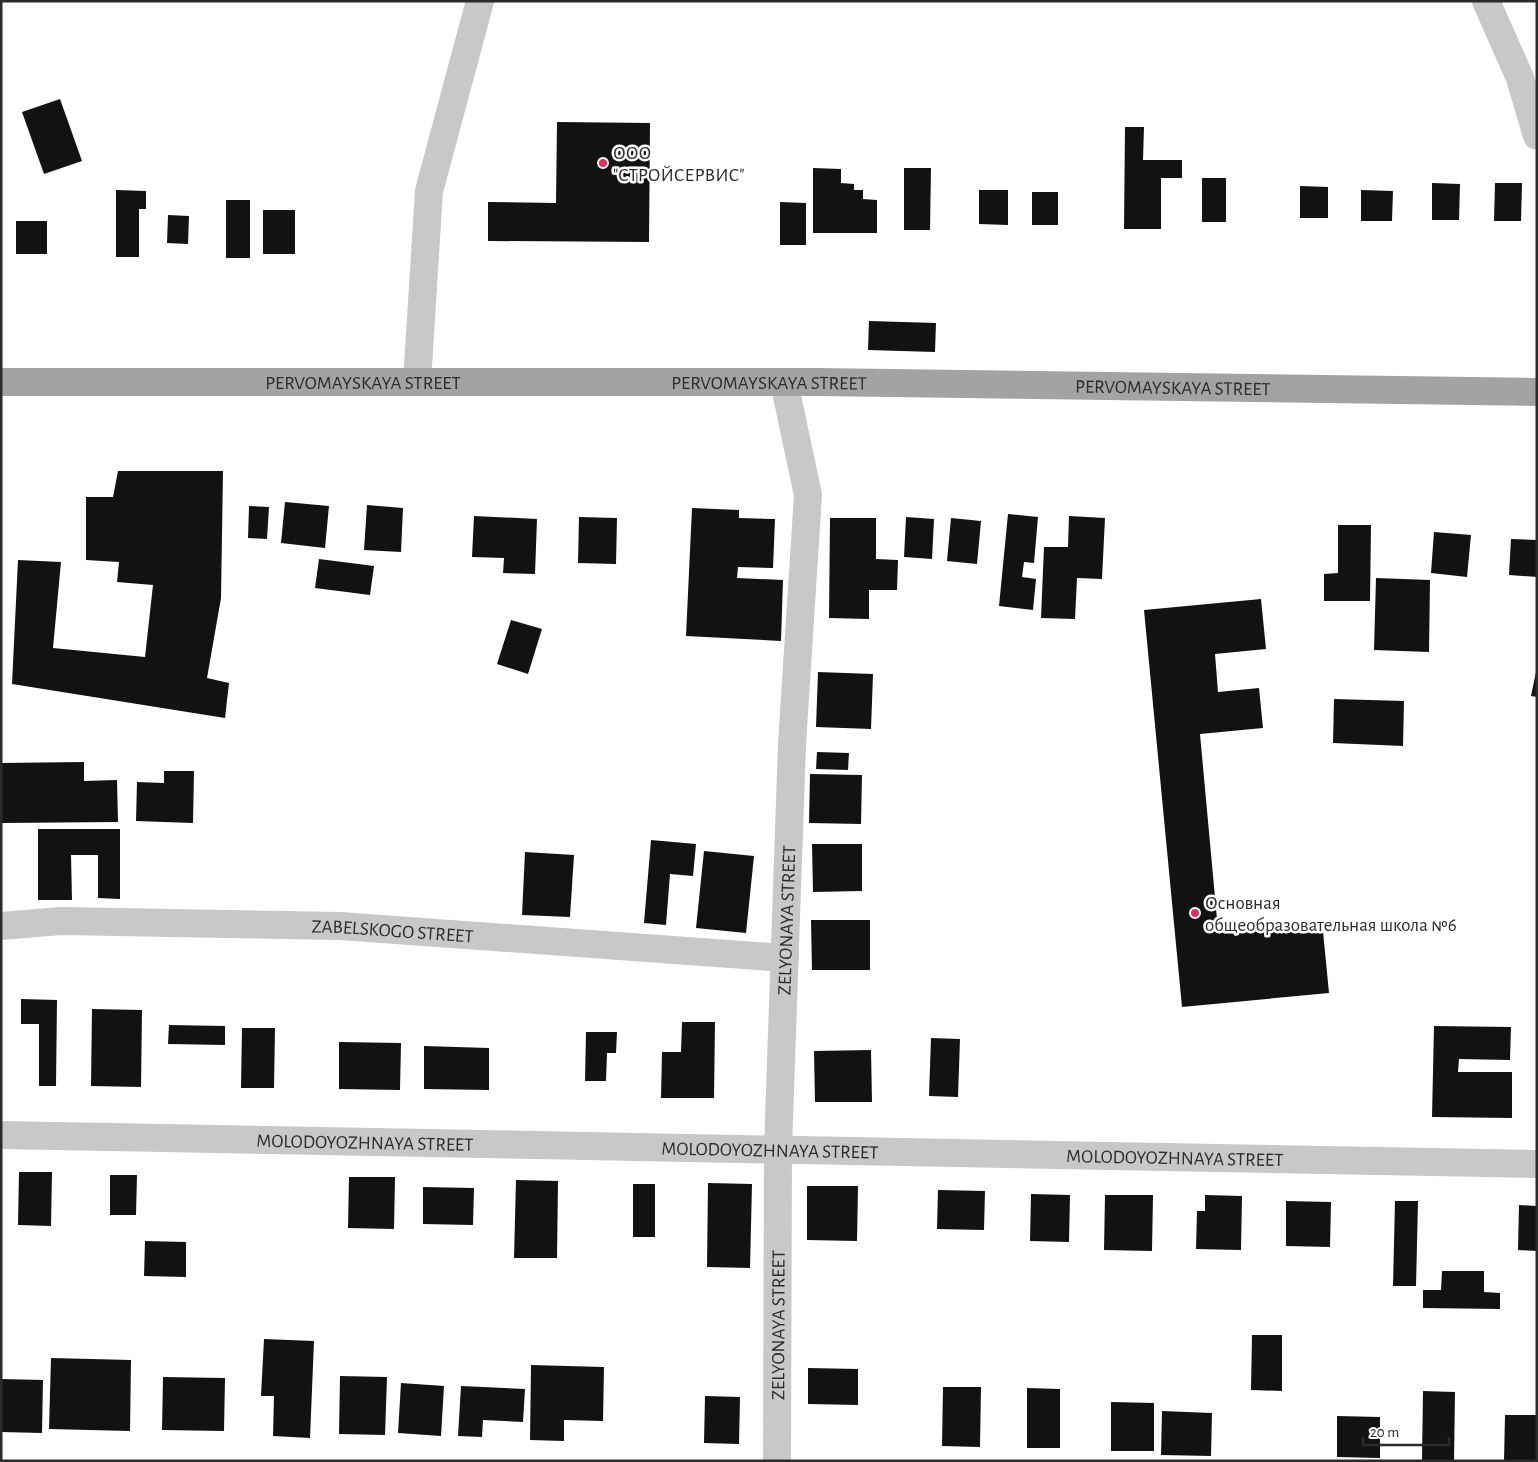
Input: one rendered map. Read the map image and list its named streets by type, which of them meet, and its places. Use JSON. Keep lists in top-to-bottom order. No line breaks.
{"streets":{"main road":["PERVOMAYSKAYA STREET"],"street":["ZELYONAYA STREET","ZABELSKOGO STREET","MOLODOYOZHNAYA STREET"]},"crossings":[["PERVOMAYSKAYA STREET","ZELYONAYA STREET"],["ZELYONAYA STREET","ZABELSKOGO STREET"],["ZELYONAYA STREET","MOLODOYOZHNAYA STREET"]],"places":["ООО \"СТРОЙСЕРВИС\"","Основная общеобразовательная школа №6"],"scale_bar":"20 m"}
